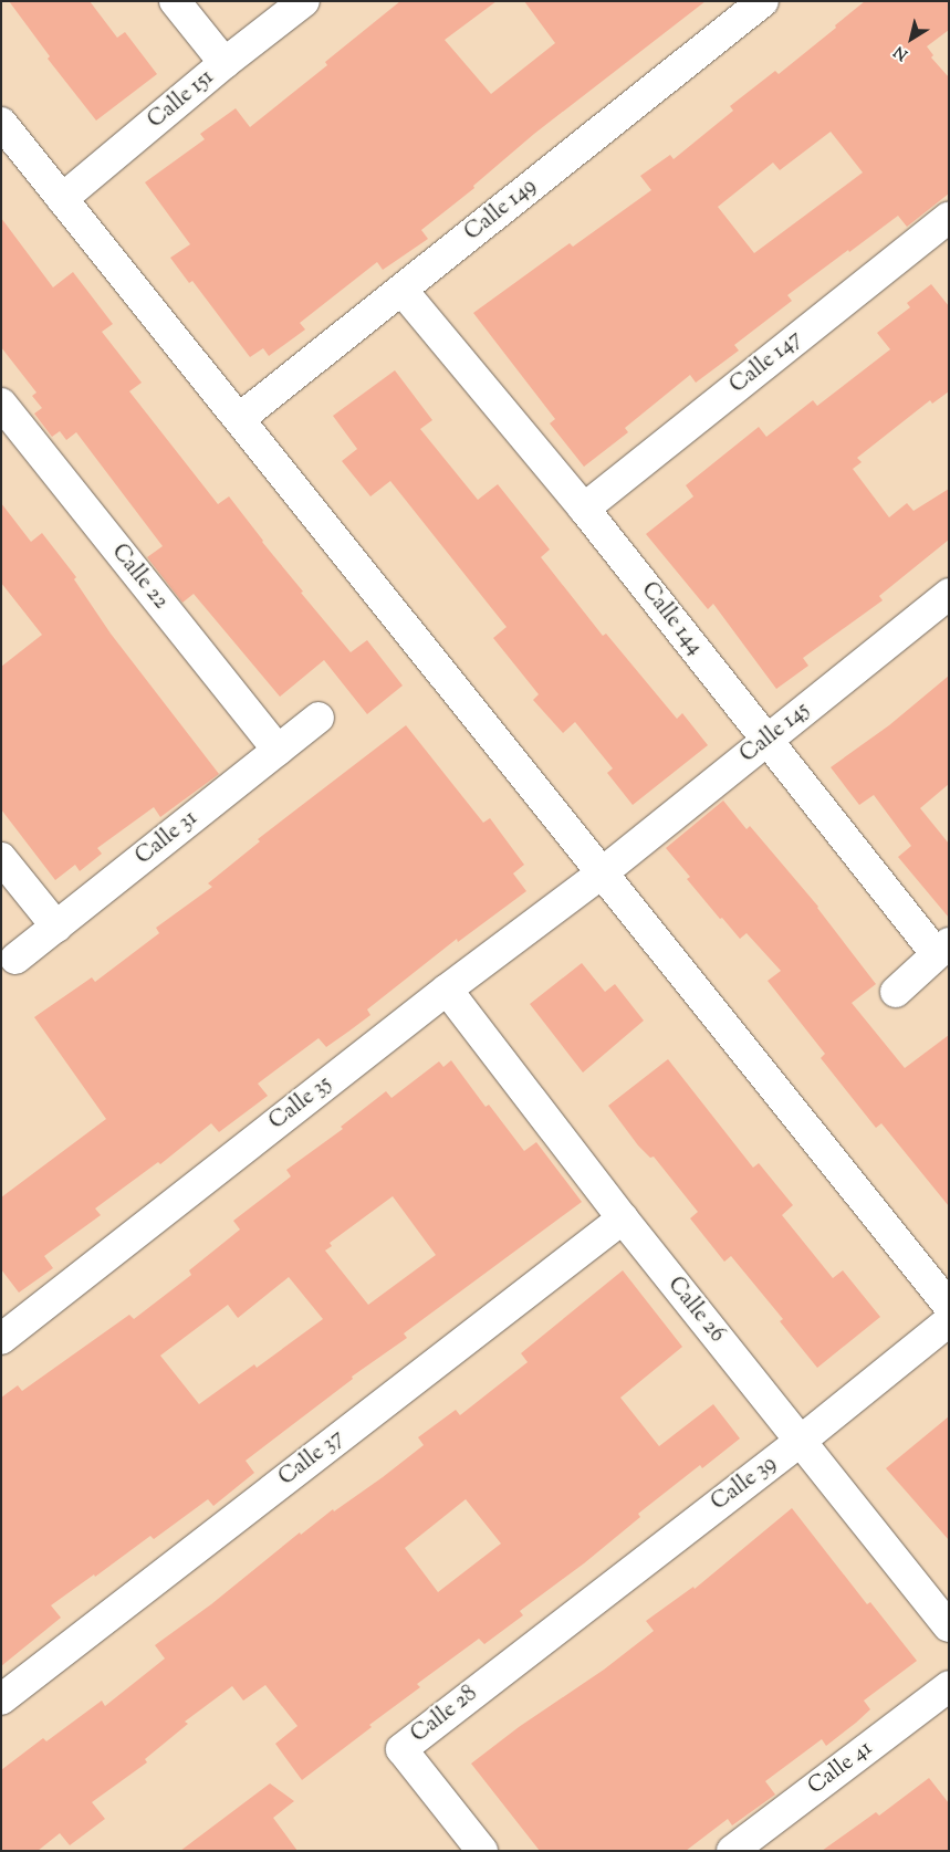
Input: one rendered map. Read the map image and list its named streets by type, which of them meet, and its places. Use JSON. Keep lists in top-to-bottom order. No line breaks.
{"streets":{"street":["Calle 151","Calle 149","Calle 147","Calle 22","Calle 144","Calle 145","Calle 31","Calle 35","Calle 26","Calle 37","Calle 39","Calle 28","Calle 41"]},"crossings":[["Calle 149","Calle 144"],["Calle 147","Calle 144"],["Calle 22","Calle 31"],["Calle 144","Calle 145"],["Calle 145","Calle 35"],["Calle 35","Calle 26"],["Calle 26","Calle 37"],["Calle 26","Calle 39"],["Calle 39","Calle 28"]],"north":"bottom left"}
